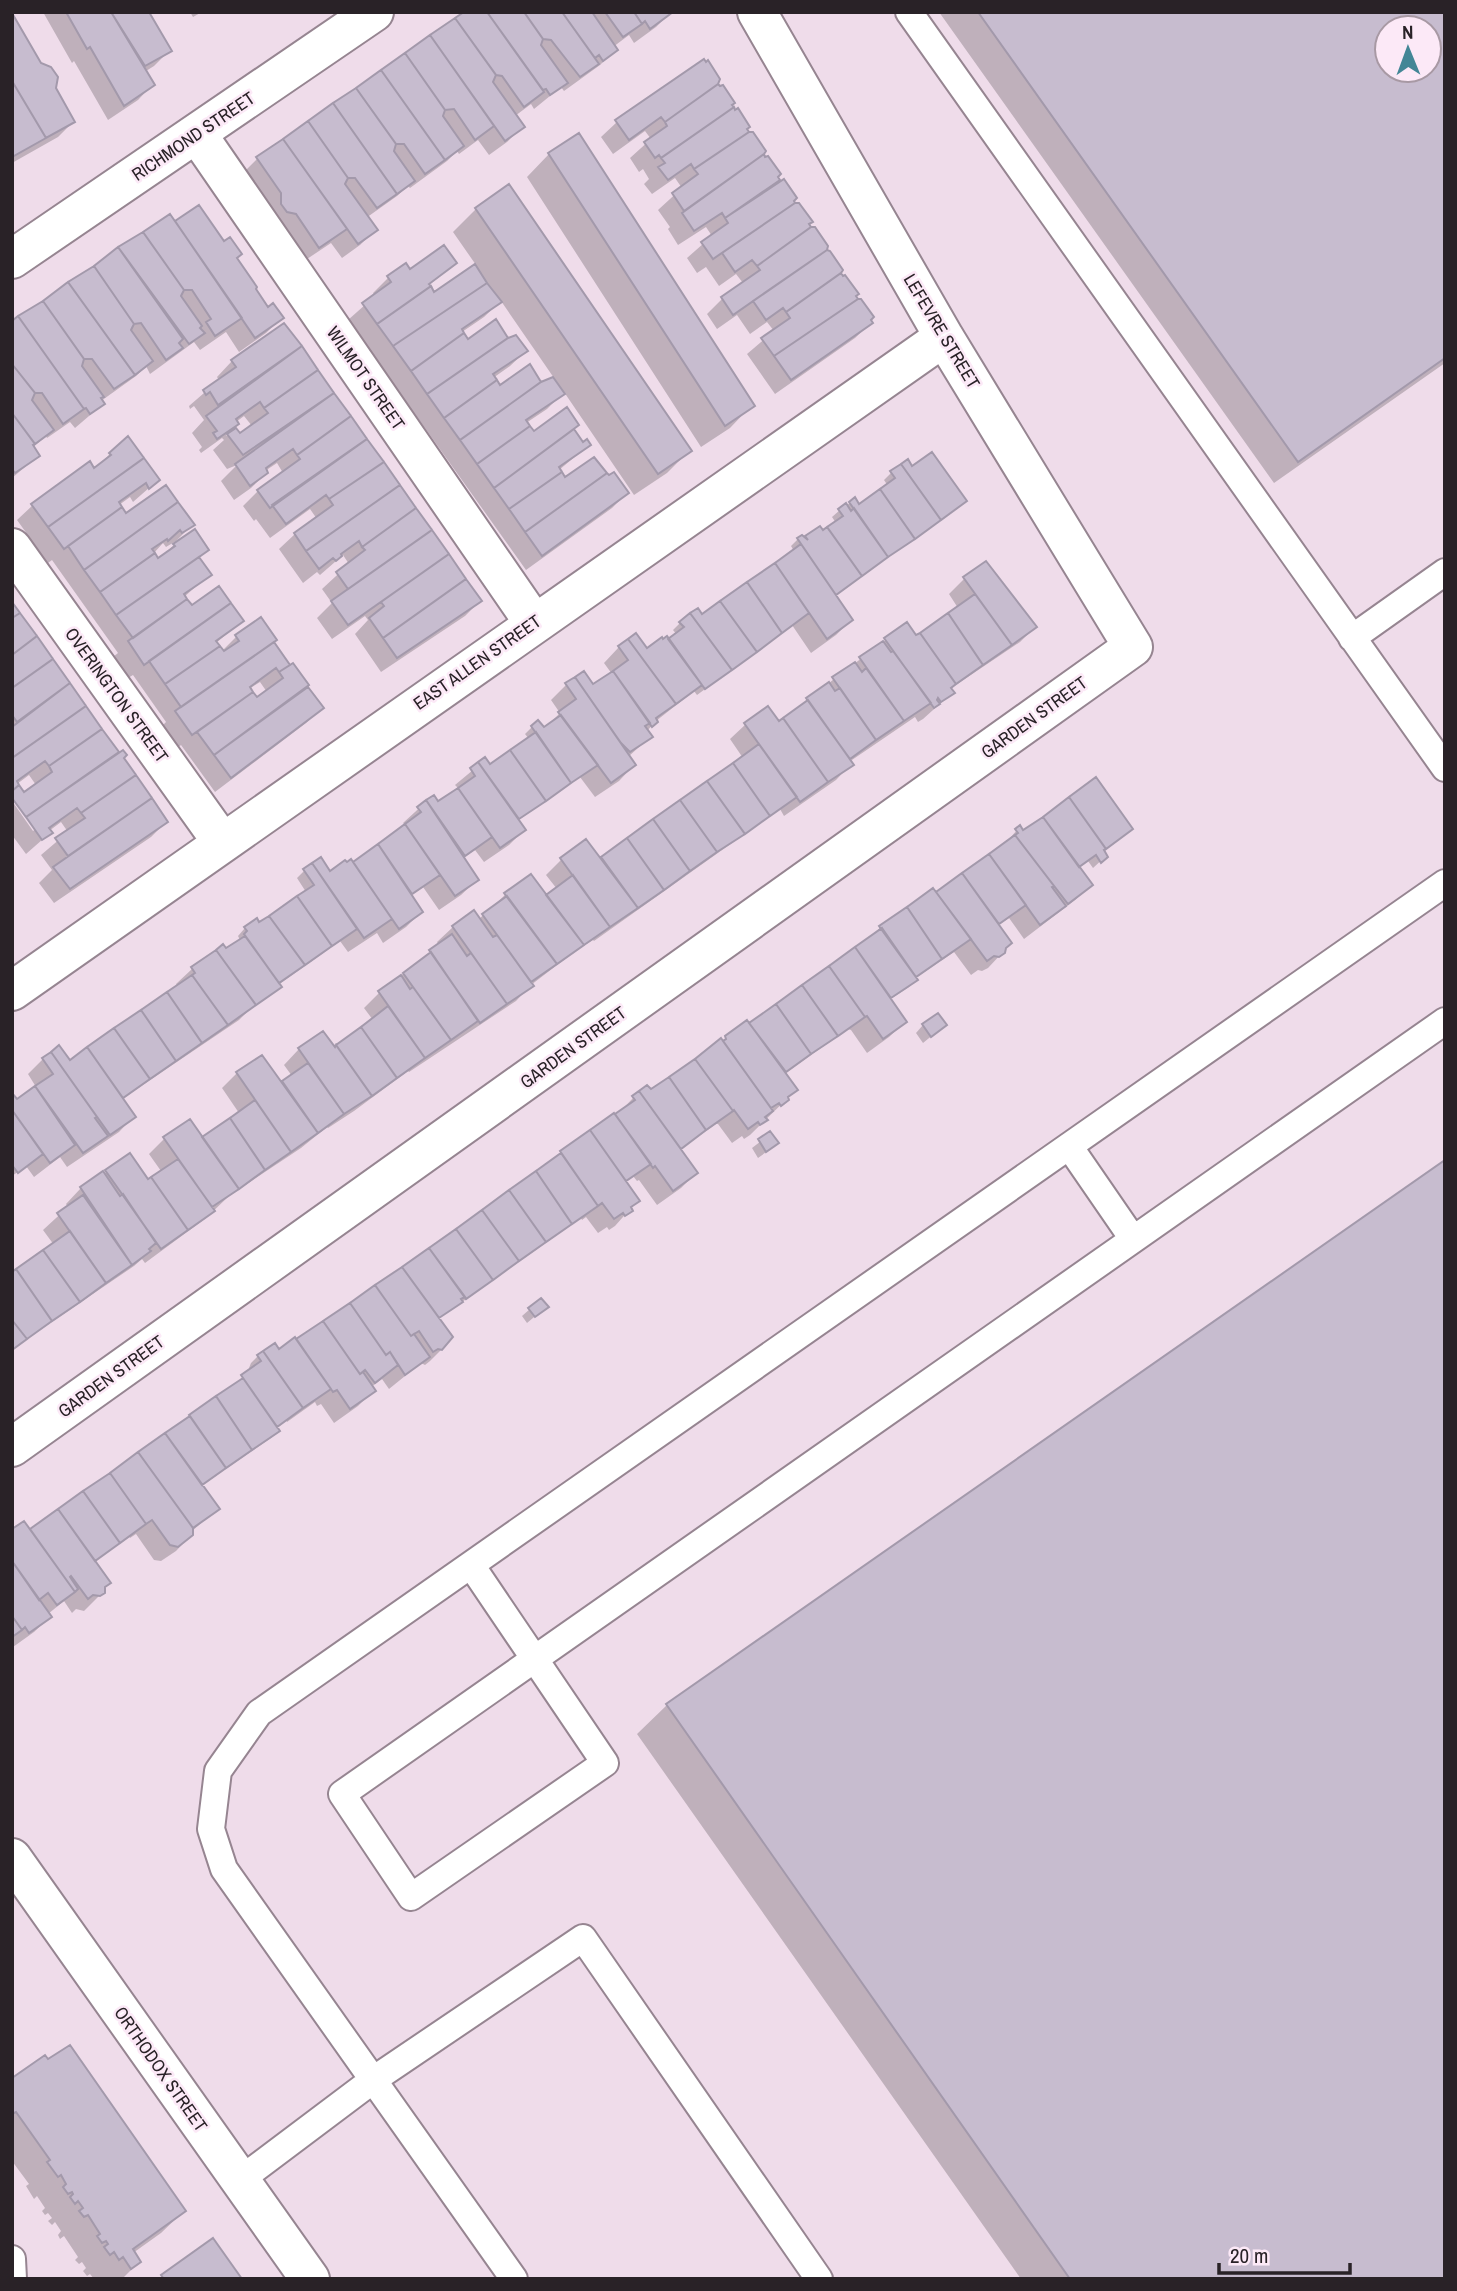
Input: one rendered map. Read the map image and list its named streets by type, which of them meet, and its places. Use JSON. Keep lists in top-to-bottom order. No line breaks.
{"streets":{"street":["RICHMOND STREET","LEFEVRE STREET","WILMOT STREET","EAST ALLEN STREET","OVERINGTON STREET","GARDEN STREET","ORTHODOX STREET"]},"crossings":[["RICHMOND STREET","WILMOT STREET"],["LEFEVRE STREET","EAST ALLEN STREET"],["LEFEVRE STREET","GARDEN STREET"],["WILMOT STREET","EAST ALLEN STREET"],["EAST ALLEN STREET","OVERINGTON STREET"]],"scale_bar":"20 m","north":"top"}
